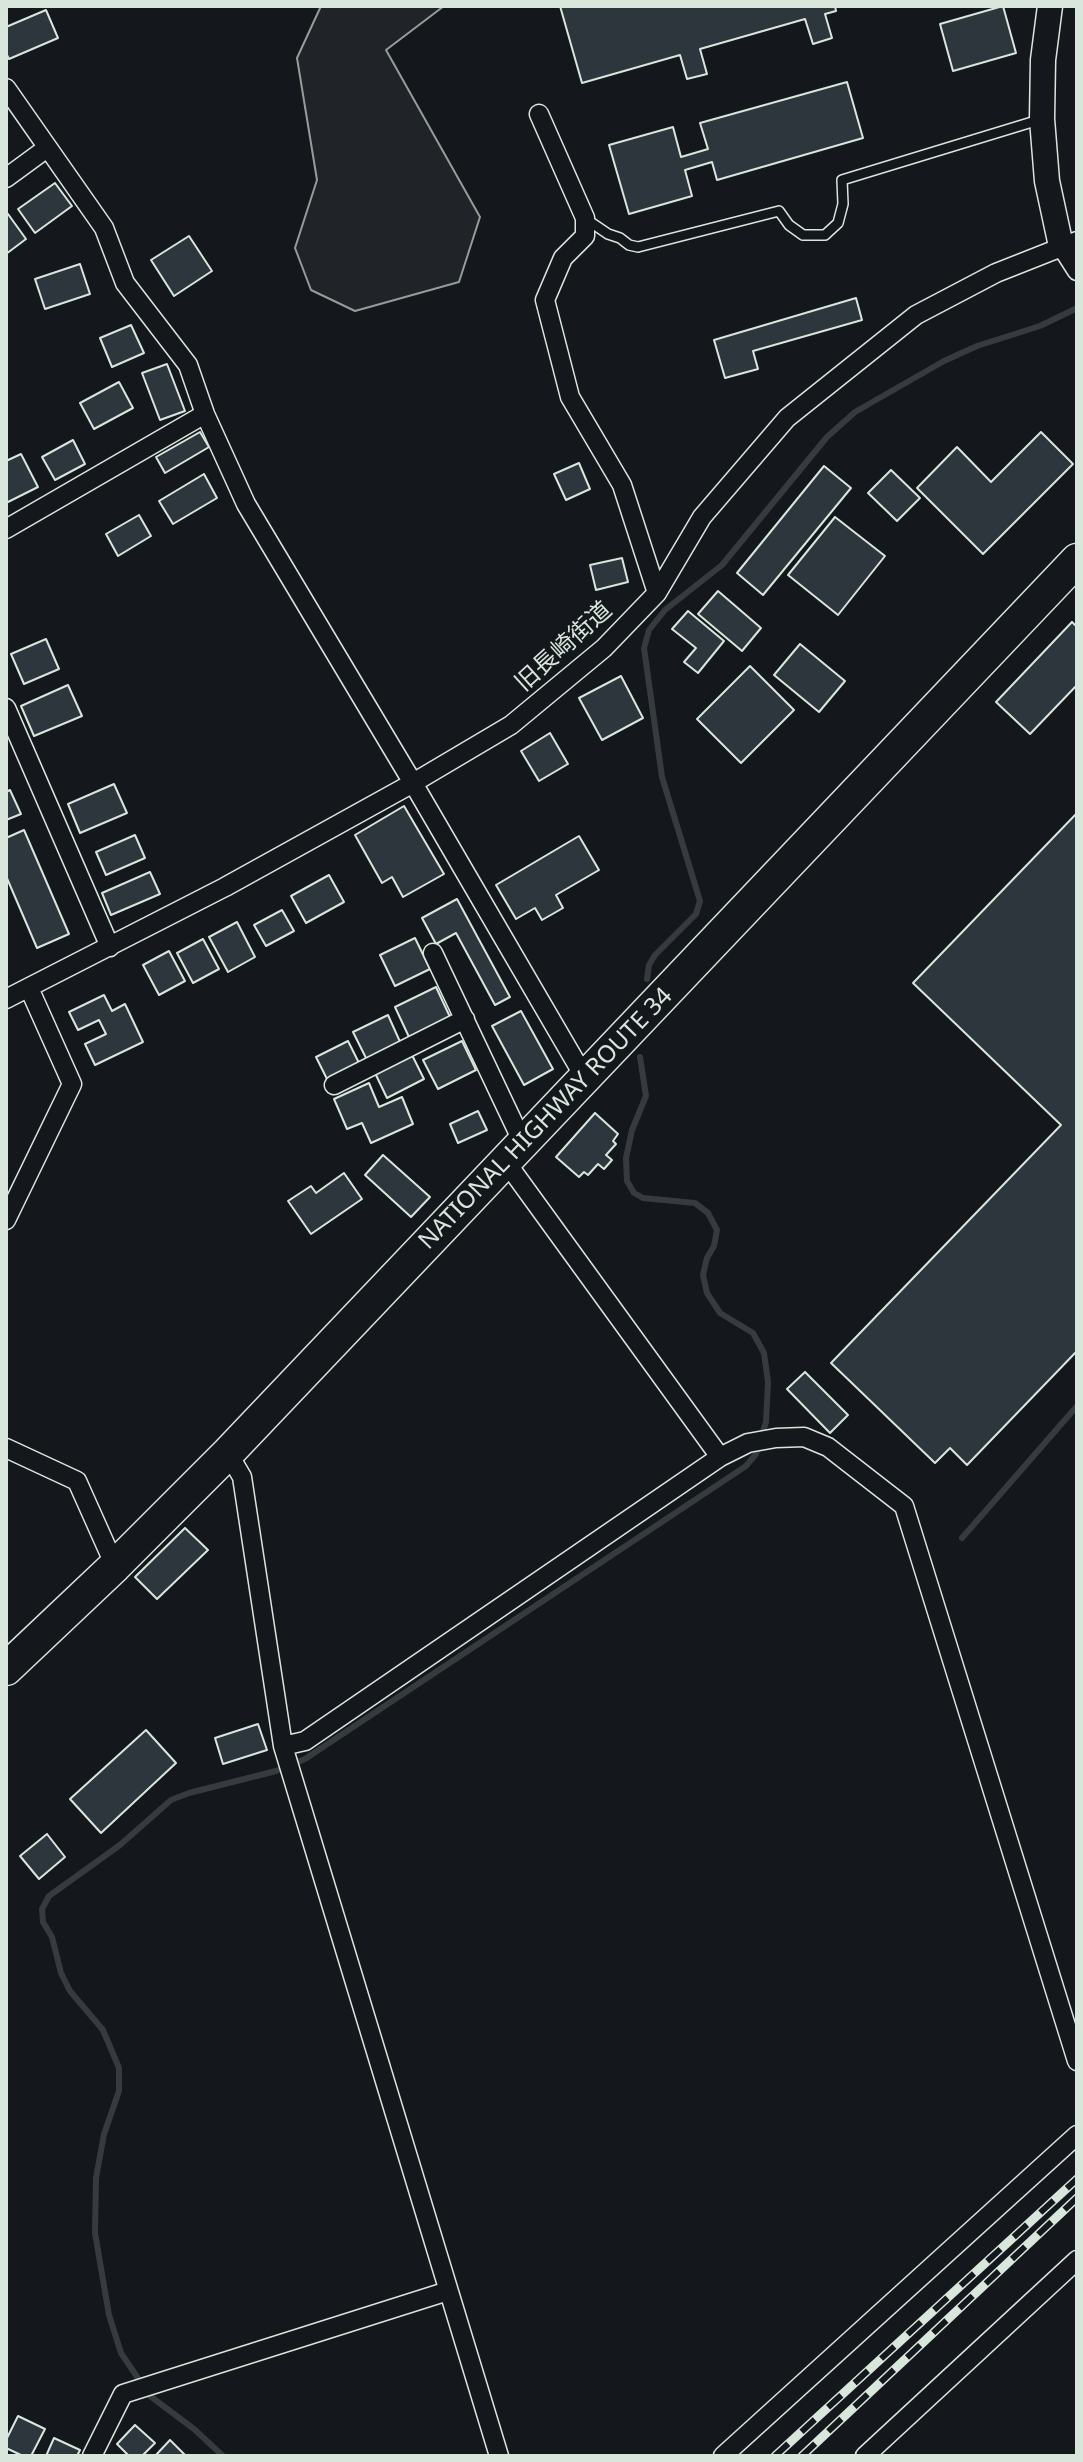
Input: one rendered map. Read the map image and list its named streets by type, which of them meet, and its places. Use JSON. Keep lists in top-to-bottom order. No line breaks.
{"streets":{"highway":["NATIONAL HIGHWAY ROUTE 34"],"street":["旧長崎街道"]}}
